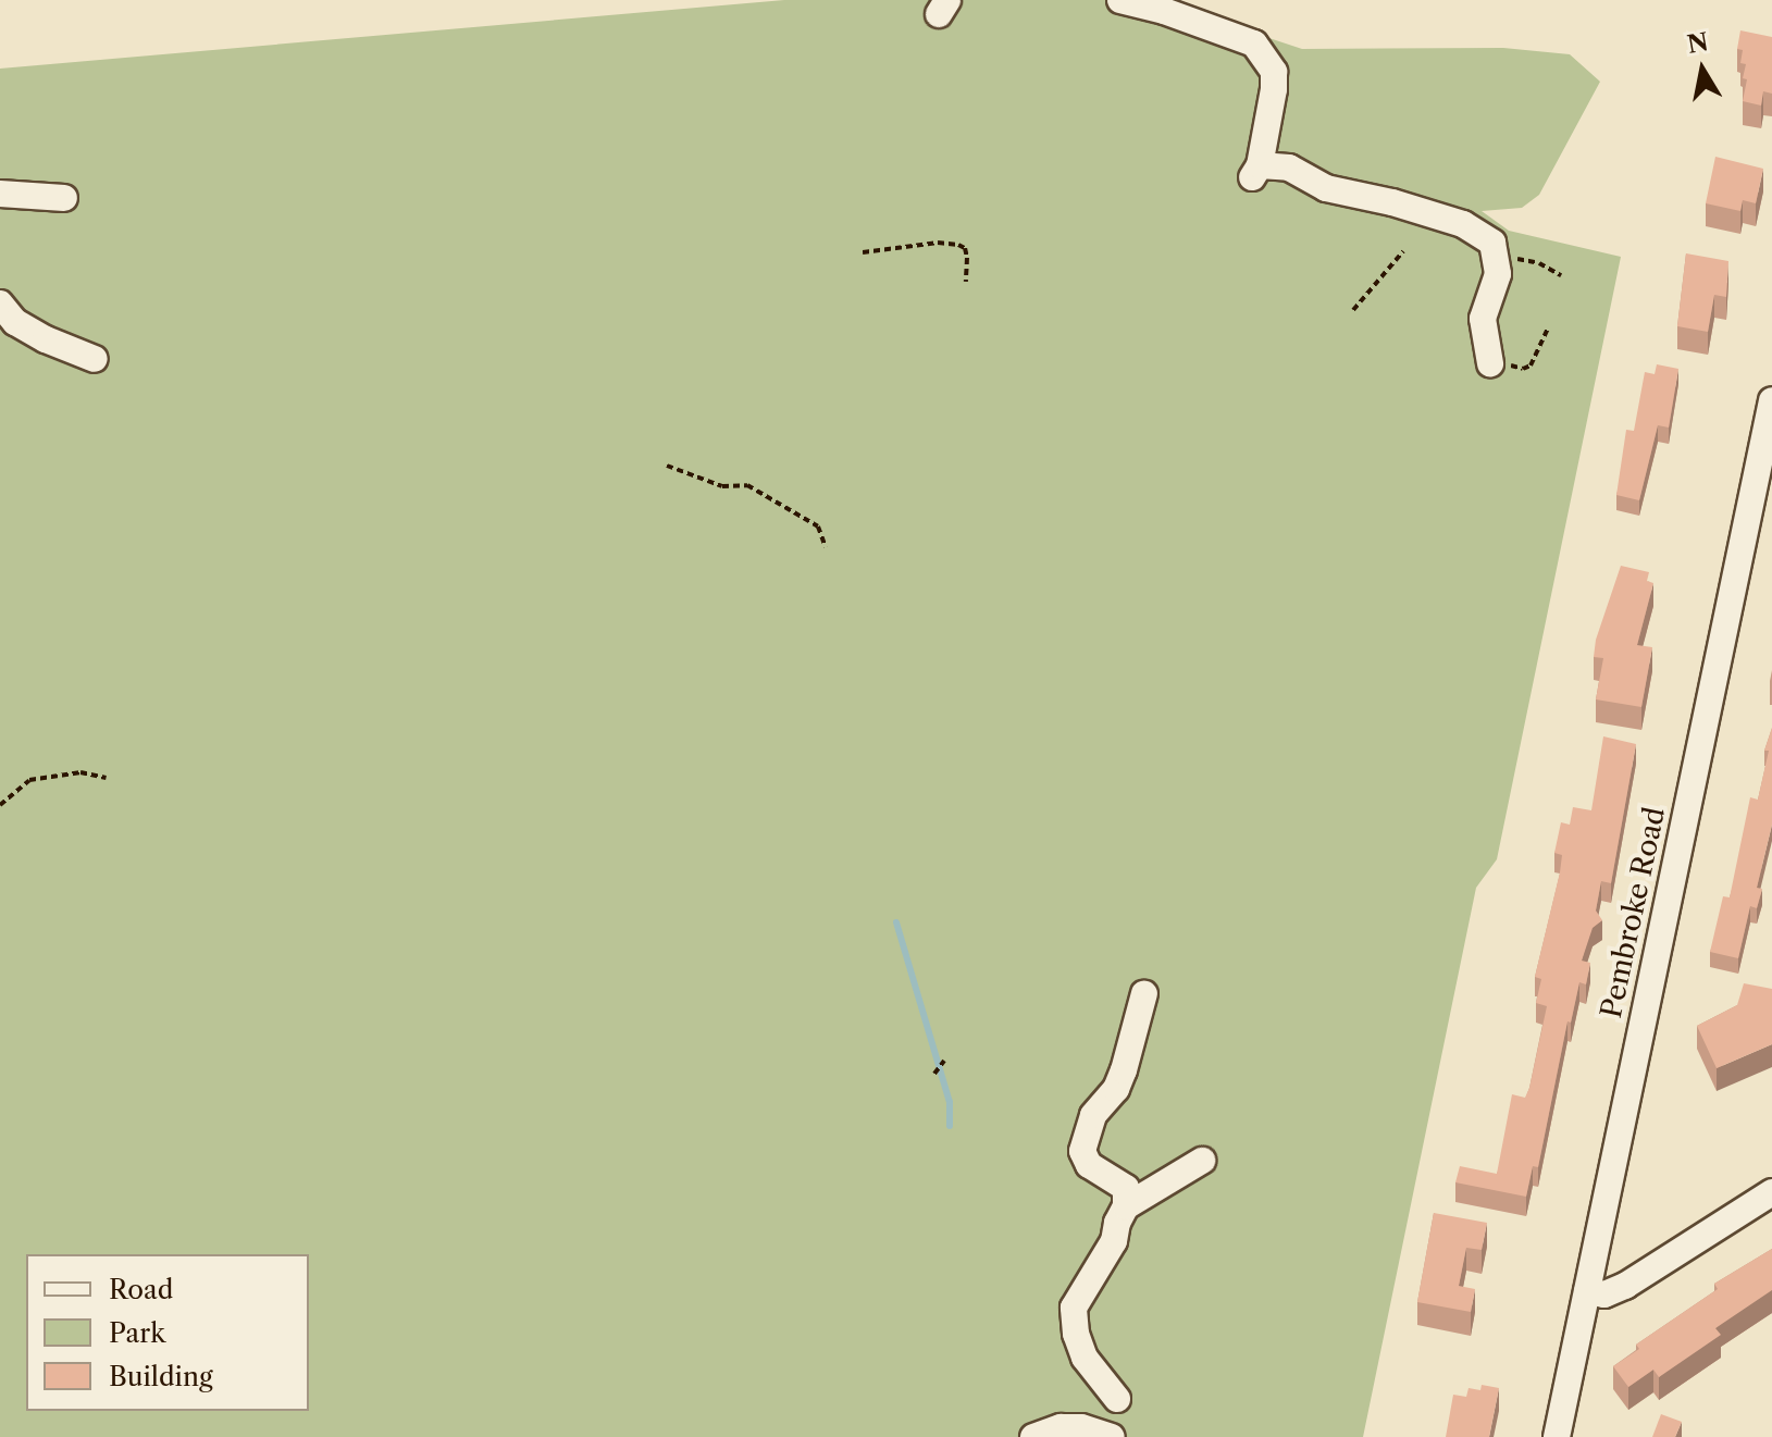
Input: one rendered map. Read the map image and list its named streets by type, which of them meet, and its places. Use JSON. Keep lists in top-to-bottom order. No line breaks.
{"streets":{"street":["Pembroke Road"]},"legend":["Road","Park","Building"],"north":"top"}
